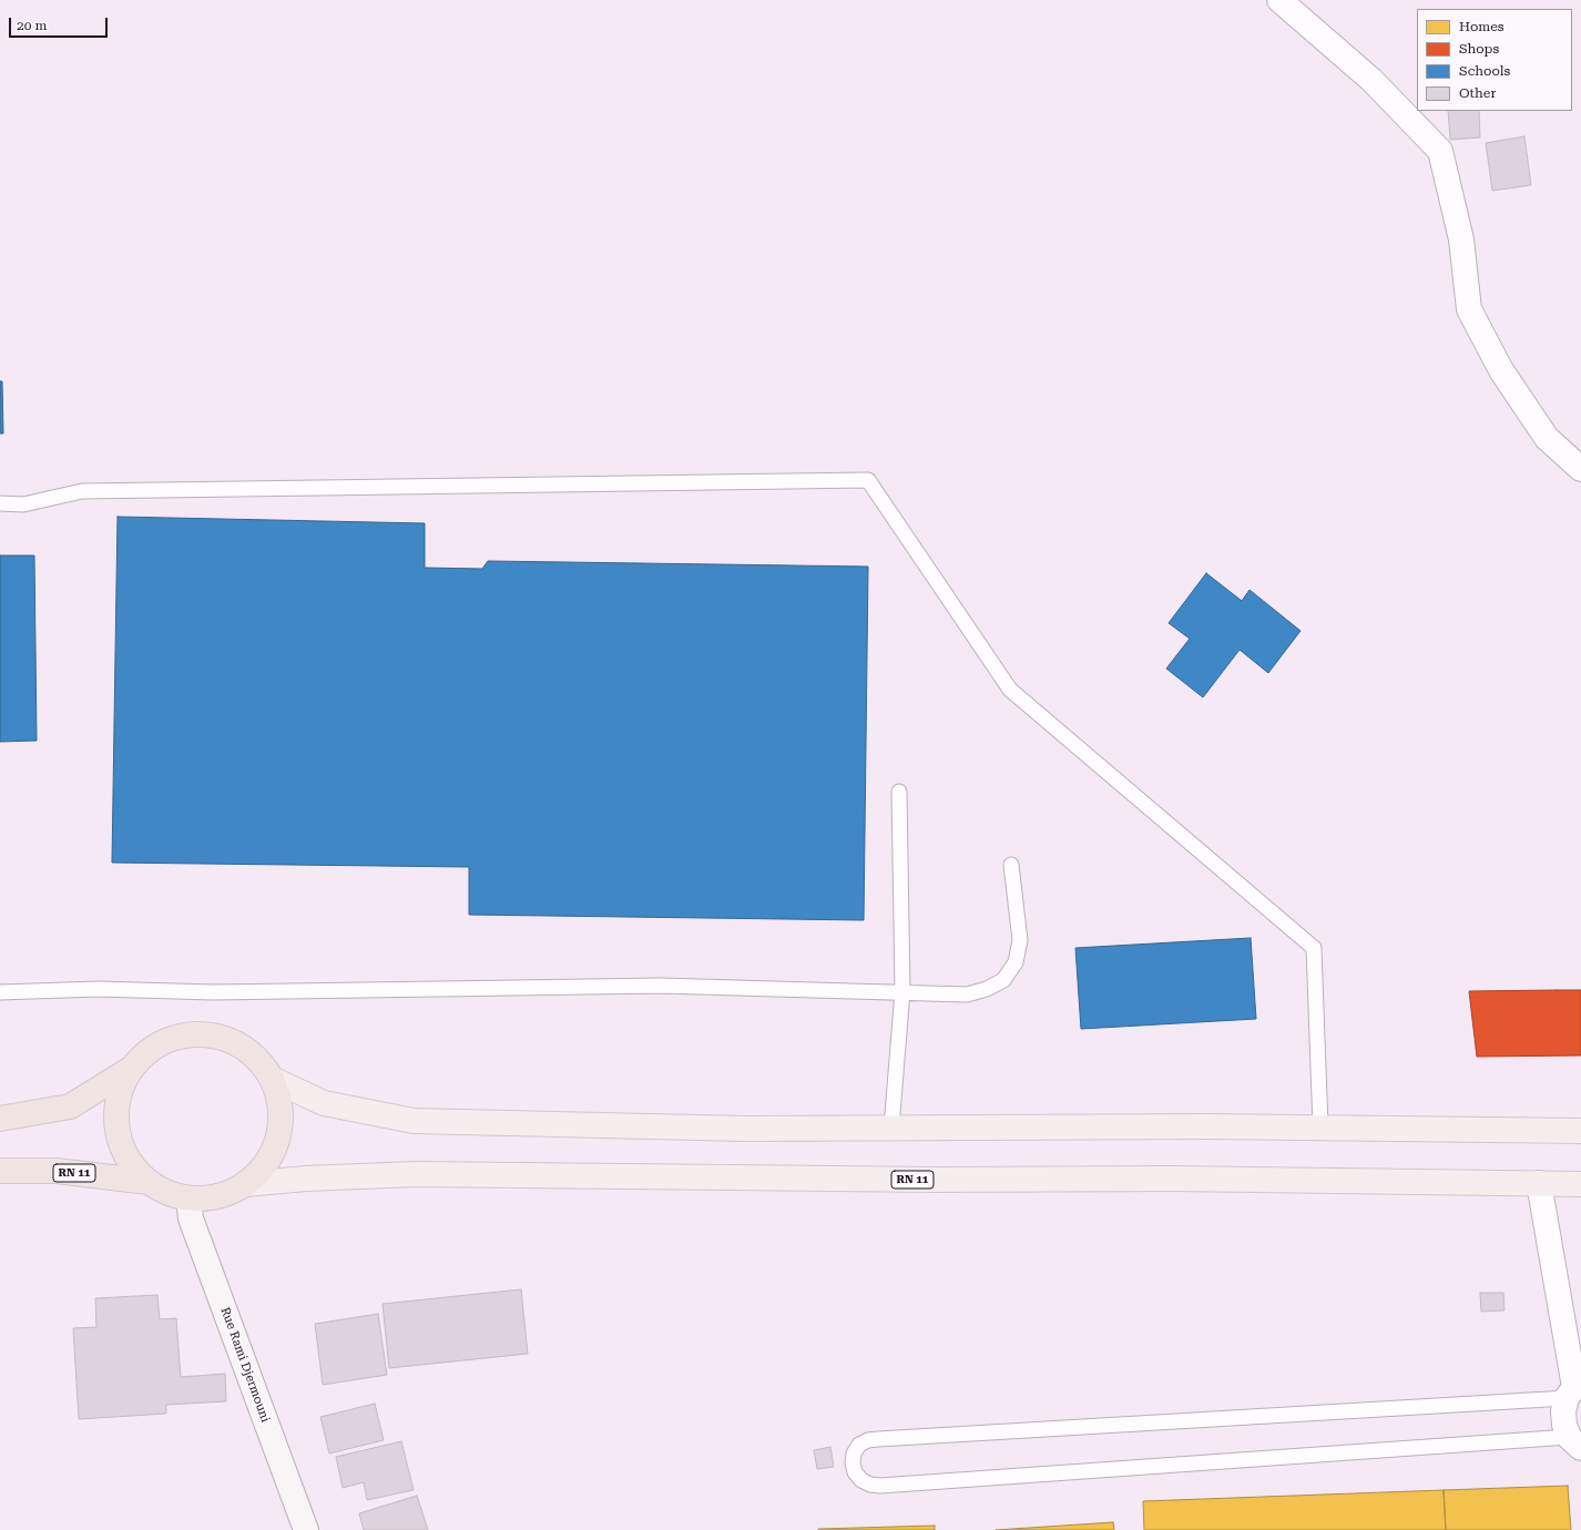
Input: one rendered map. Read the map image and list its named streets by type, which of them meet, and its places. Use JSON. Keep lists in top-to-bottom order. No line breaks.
{"streets":{"highway":["RN 11"],"main road":["Rue Rami Djermouni"]},"legend":["Homes","Shops","Schools","Other"],"scale_bar":"20 m"}
